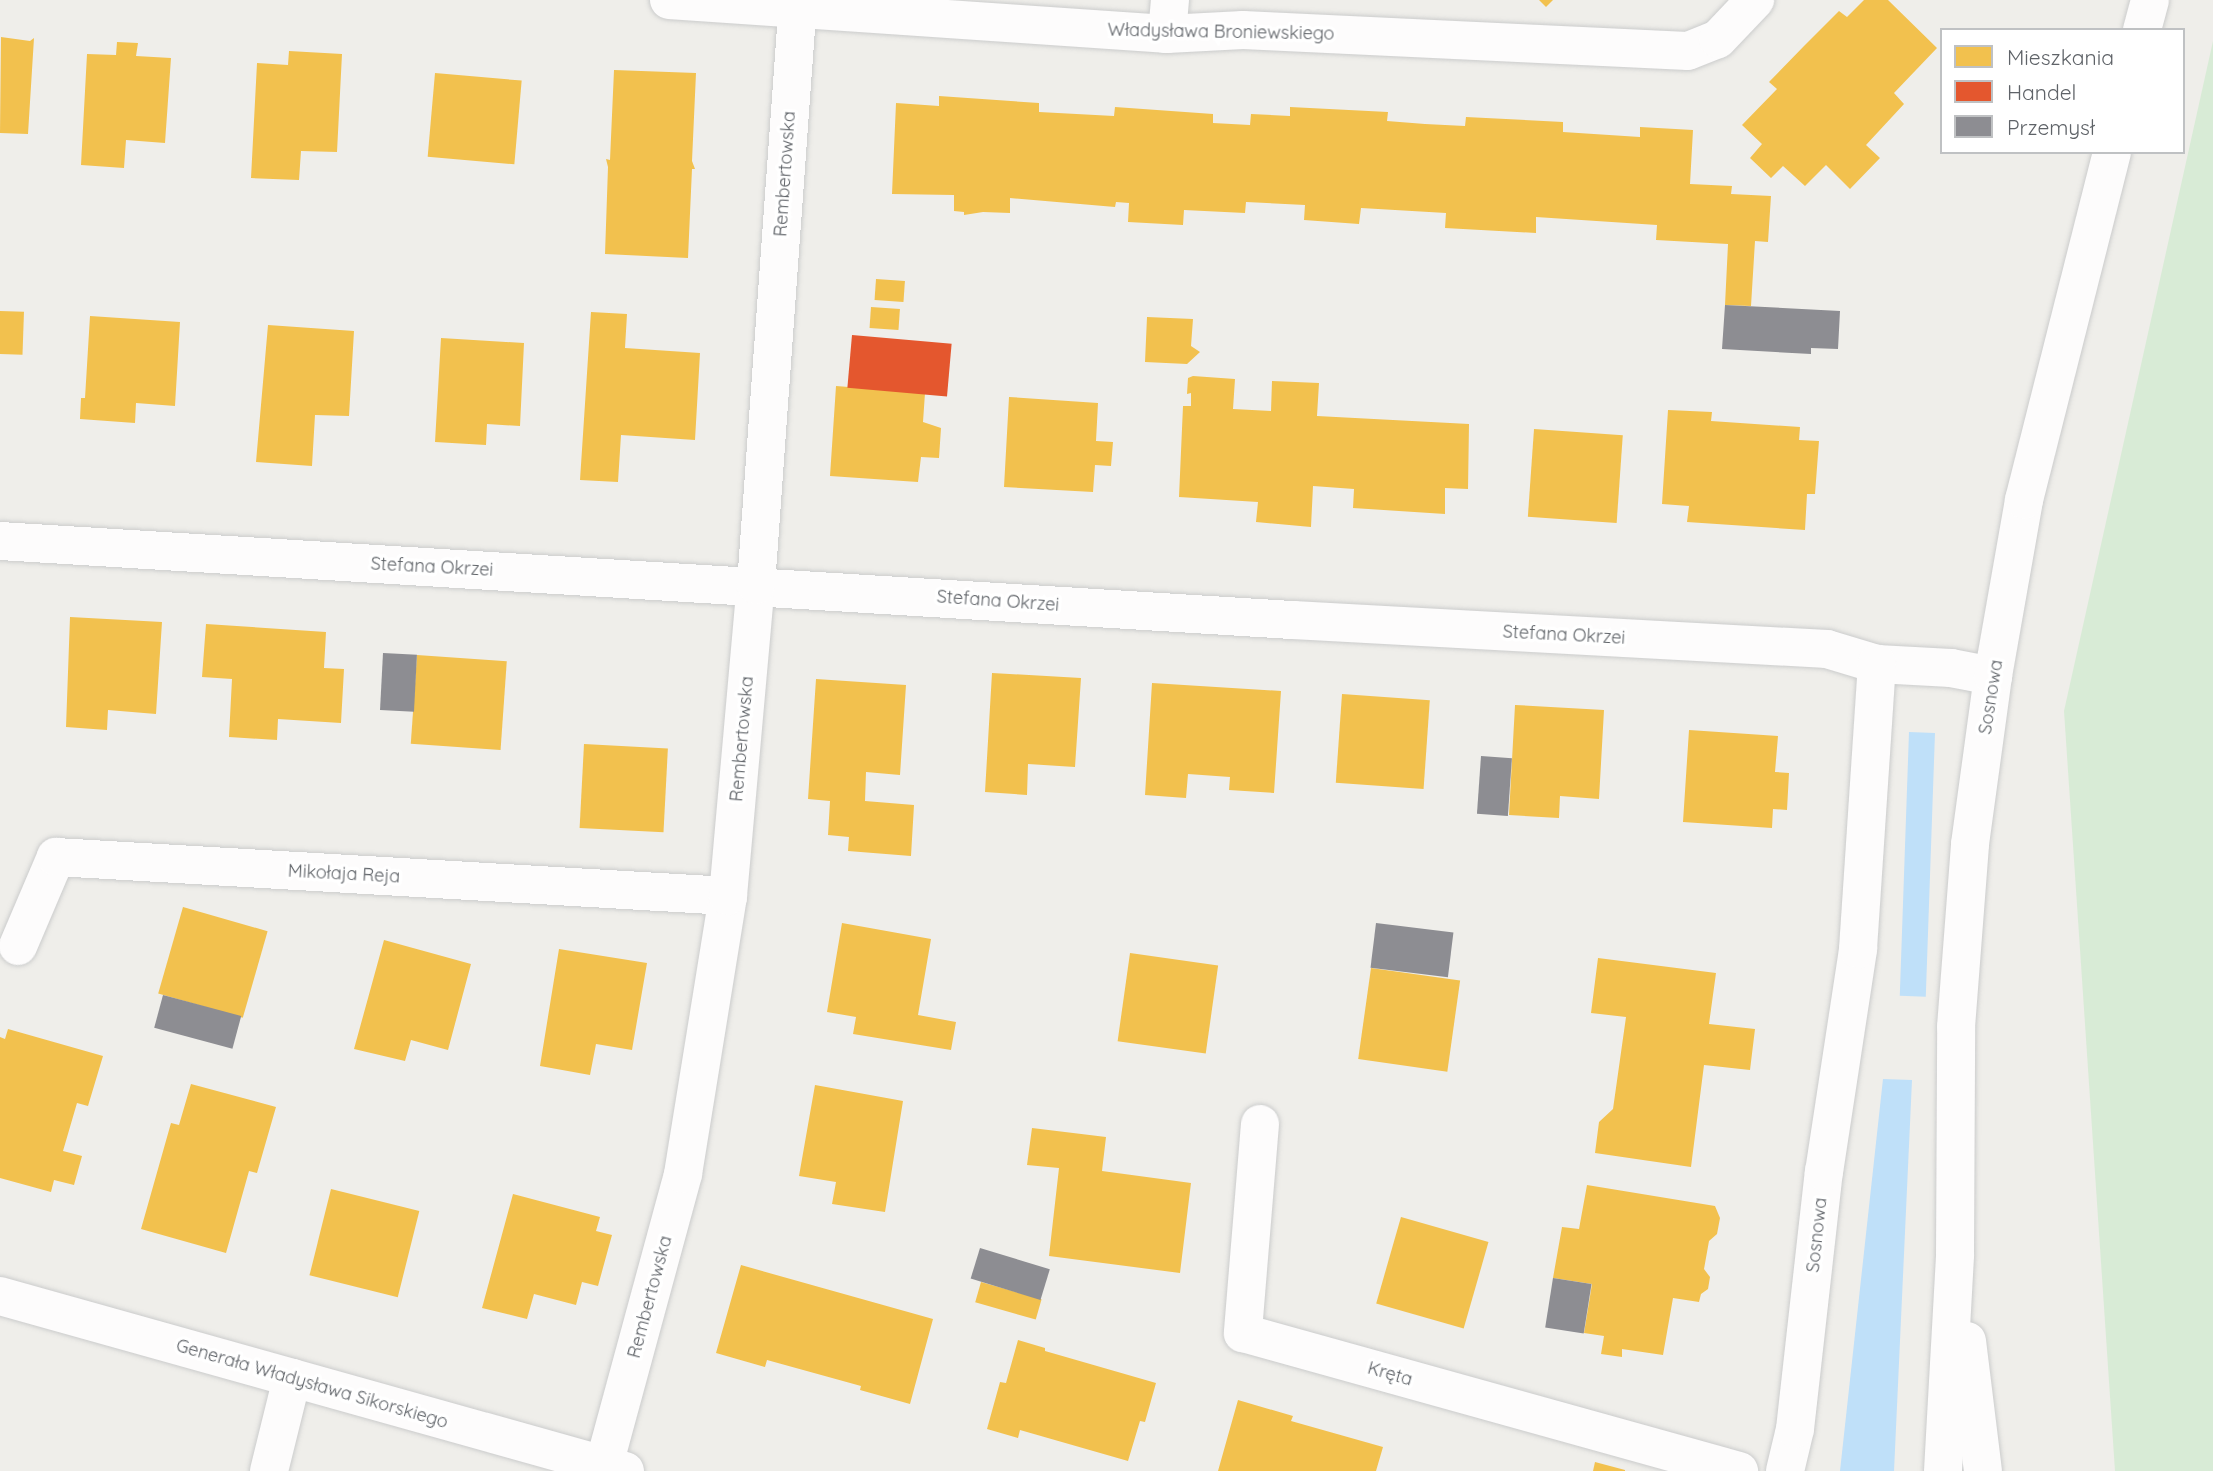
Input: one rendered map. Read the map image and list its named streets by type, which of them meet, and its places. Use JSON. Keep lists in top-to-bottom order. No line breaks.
{"streets":{"street":["Władysława Broniewskiego","Rembertowska","Stefana Okrzei","Sosnowa","Mikołaja Reja","Kręta","Generała Władysława Sikorskiego"]},"crossings":[["Władysława Broniewskiego","Rembertowska"],["Rembertowska","Stefana Okrzei"],["Rembertowska","Mikołaja Reja"],["Rembertowska","Generała Władysława Sikorskiego"],["Stefana Okrzei","Sosnowa"]],"legend":["Mieszkania","Handel","Przemysł"]}
